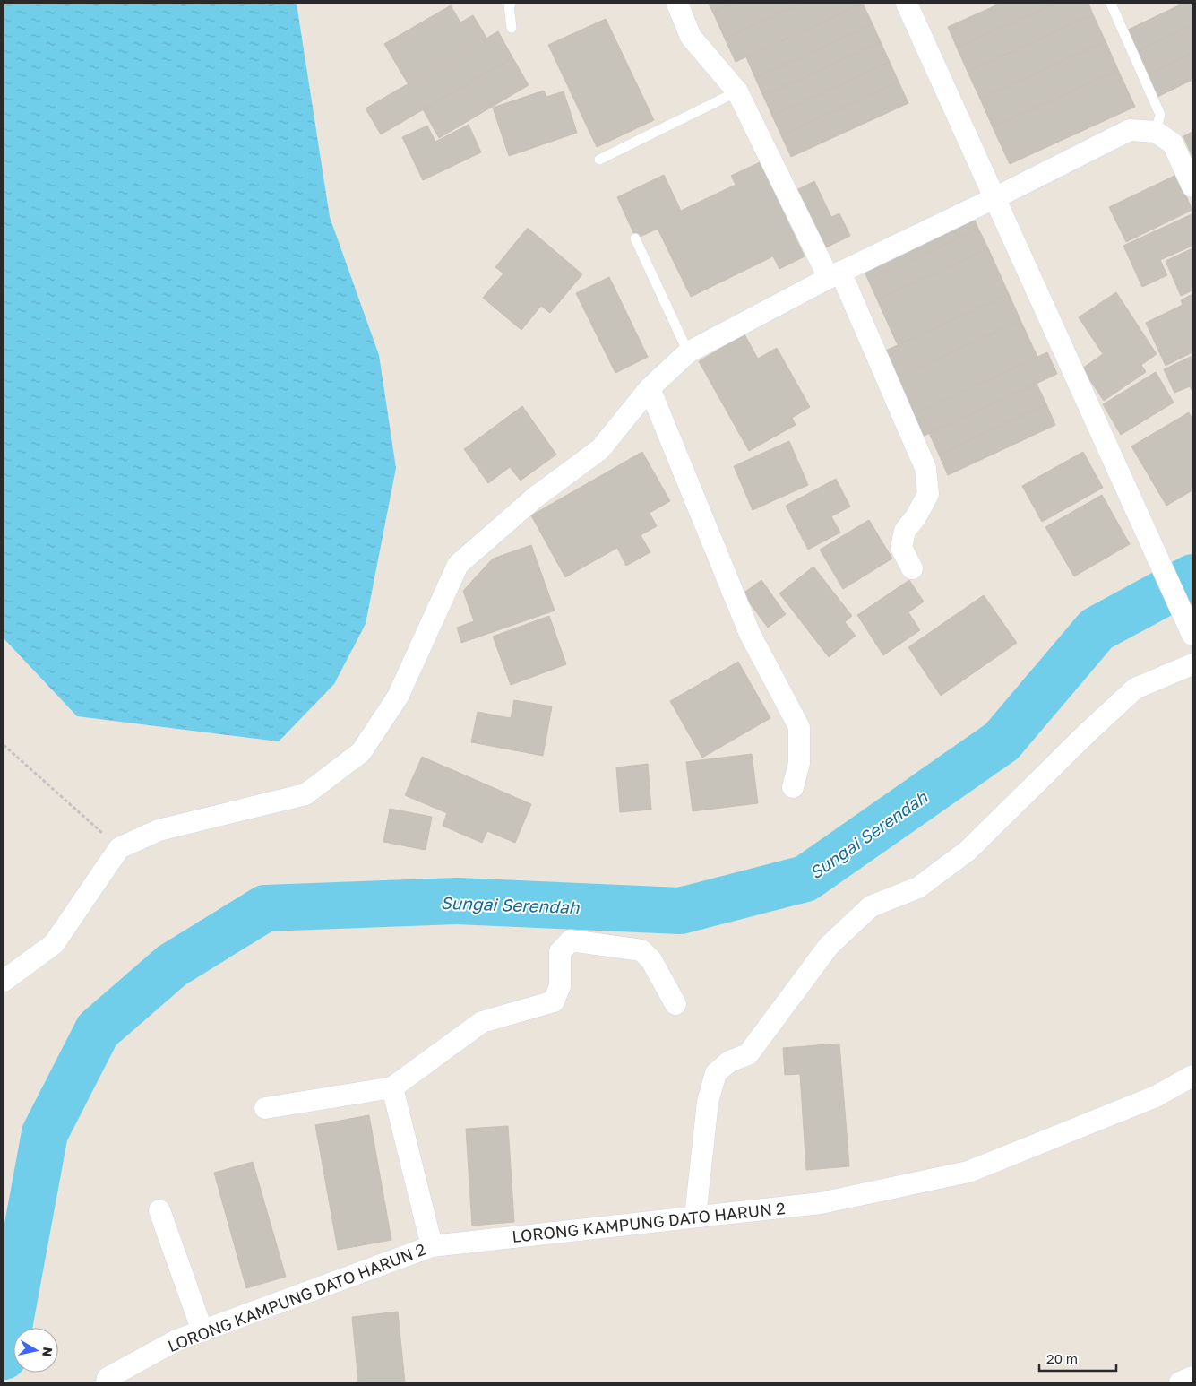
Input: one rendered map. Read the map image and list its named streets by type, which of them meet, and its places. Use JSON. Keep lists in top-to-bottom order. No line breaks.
{"streets":{"street":["LORONG KAMPUNG DATO HARUN 2"]},"water":["Sungai Serendah"],"scale_bar":"20 m","north":"right"}
